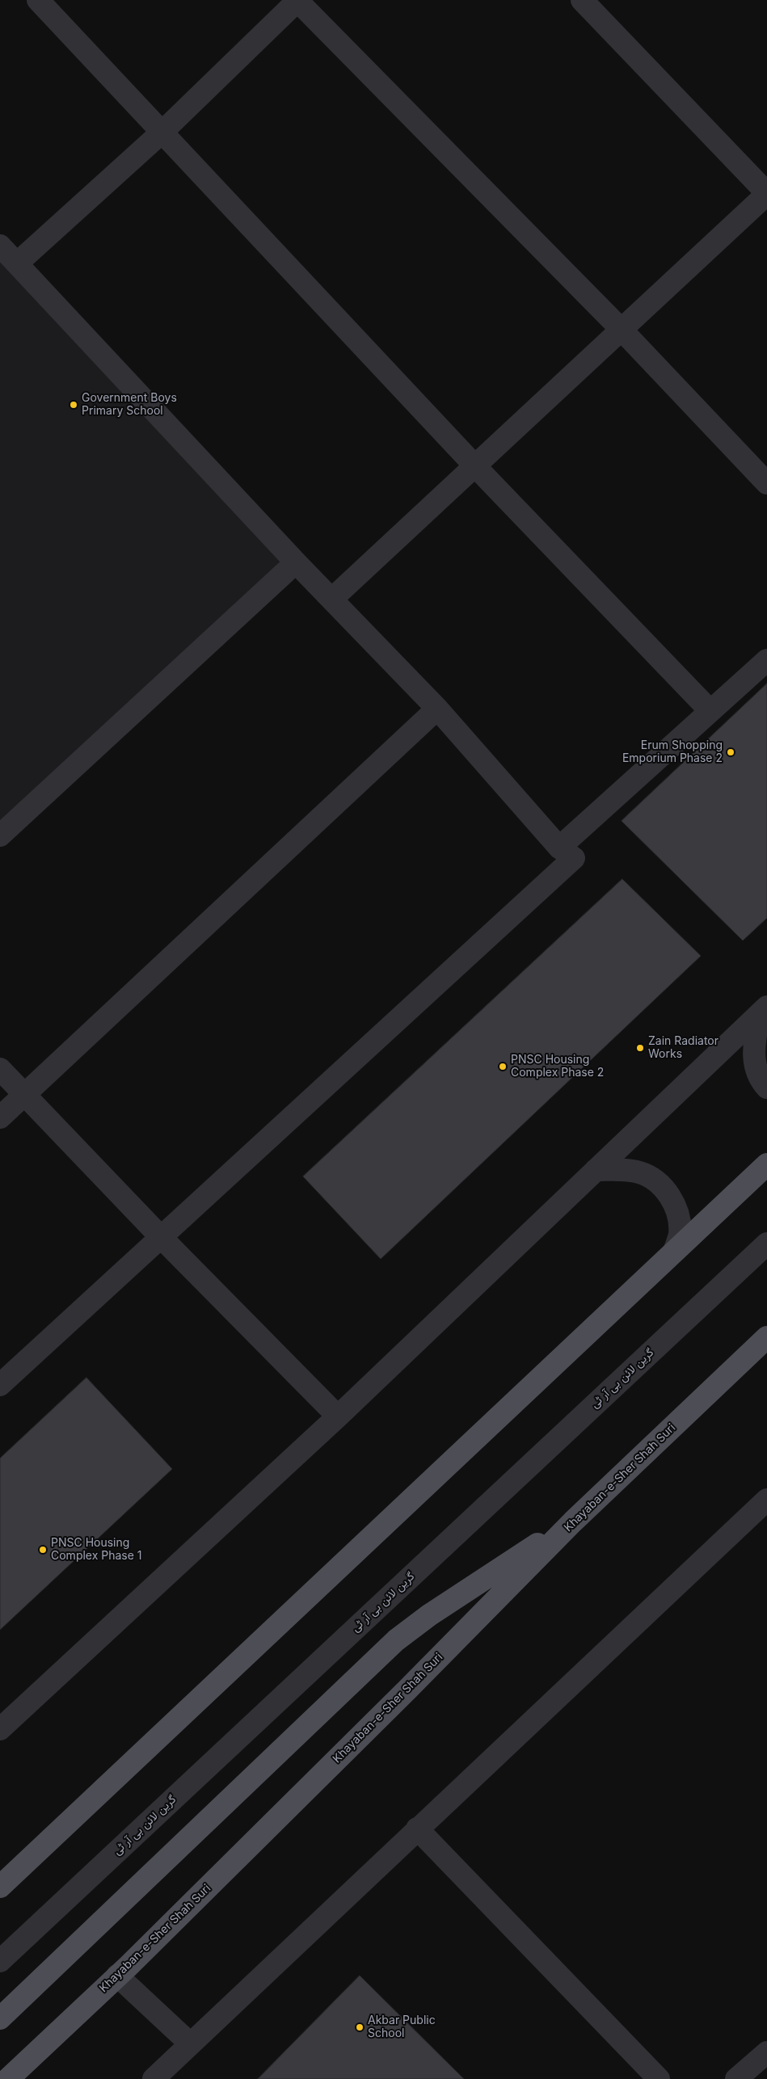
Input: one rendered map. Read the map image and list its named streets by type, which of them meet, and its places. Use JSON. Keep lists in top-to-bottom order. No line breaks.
{"streets":{"main road":["Khayaban-e-Sher Shah Suri"],"street":["گرین لائن بی آر ٹی"]},"places":["Government Boys Primary School","Erum Shopping Emporium Phase 2","Zain Radiator Works","PNSC Housing Complex Phase 2","PNSC Housing Complex Phase 1","Akbar Public School"]}
